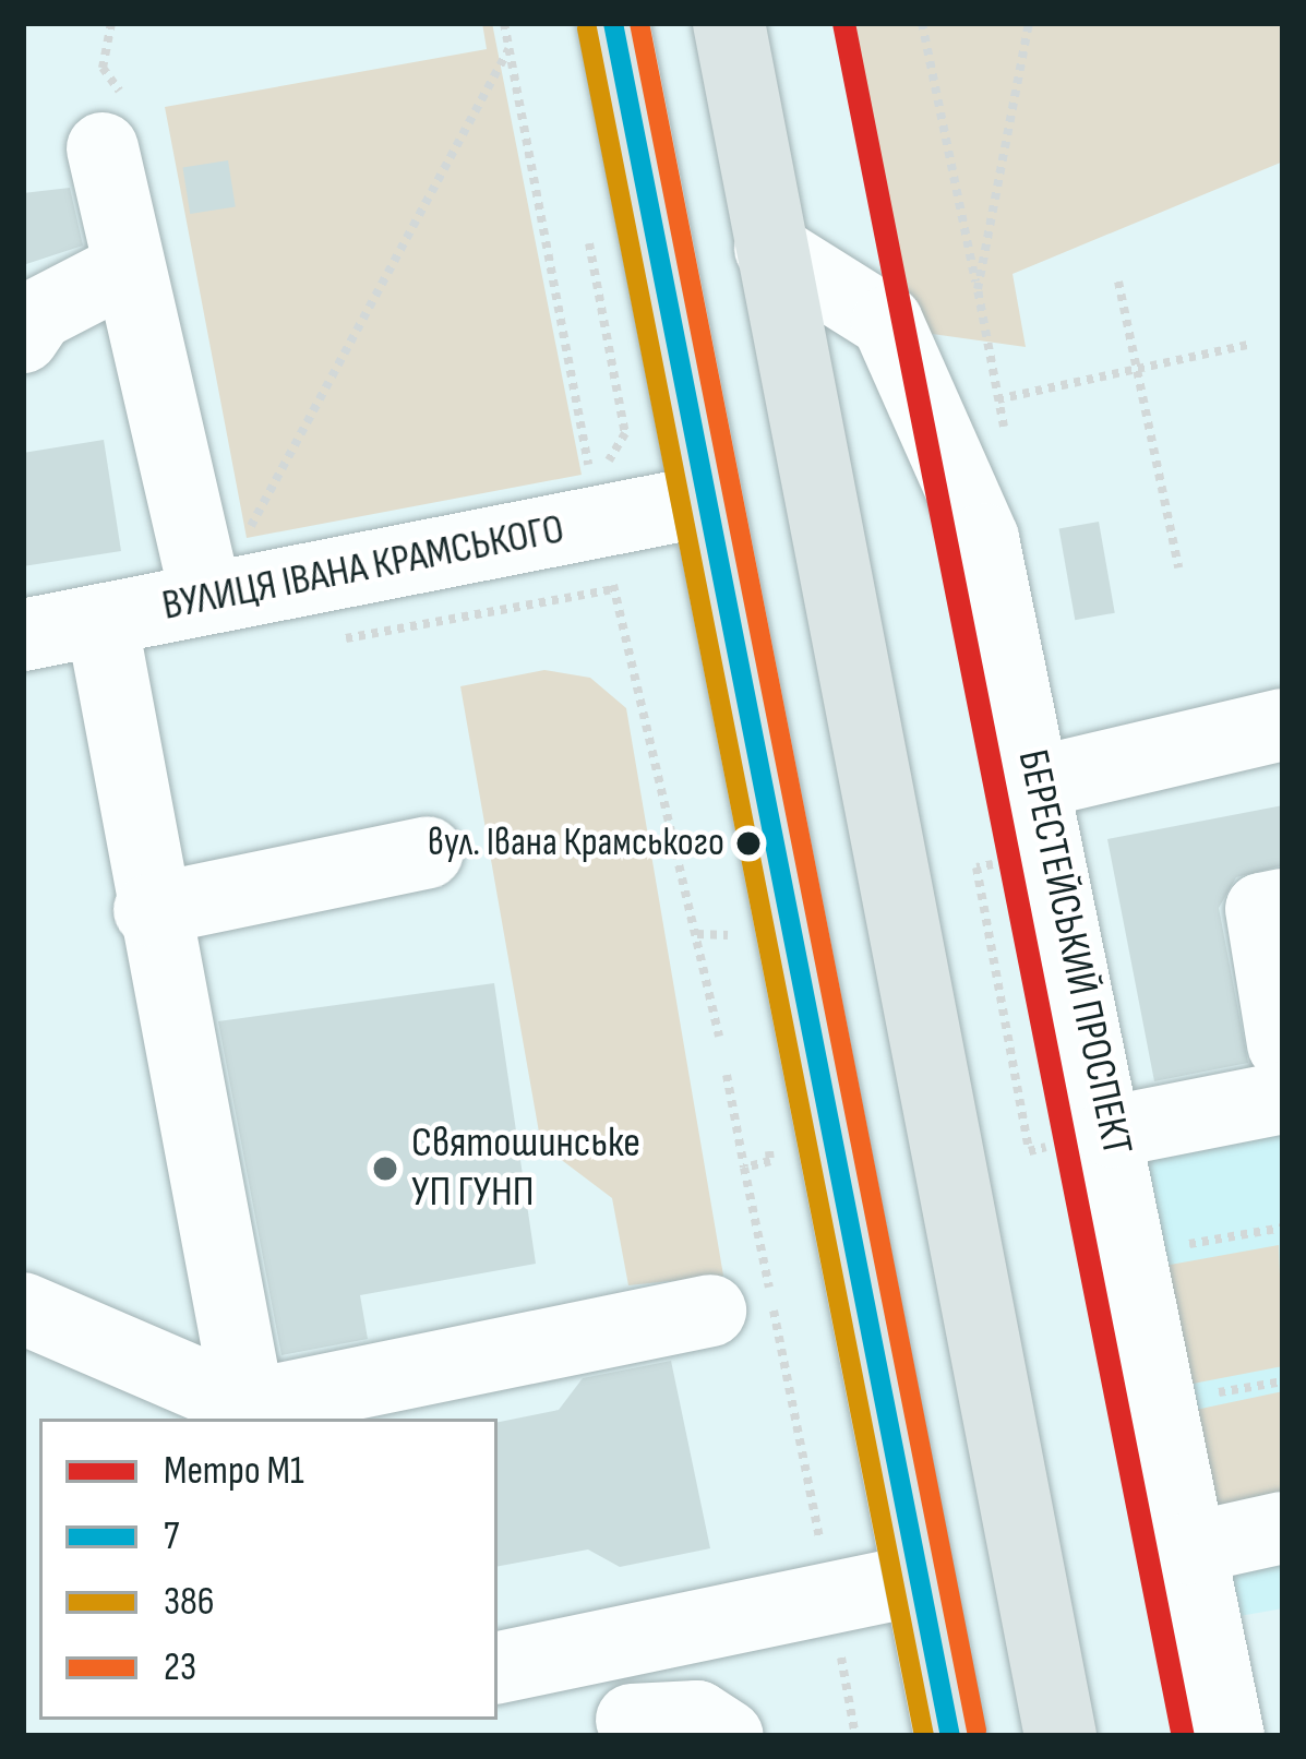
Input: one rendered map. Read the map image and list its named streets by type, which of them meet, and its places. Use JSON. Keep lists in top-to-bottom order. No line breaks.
{"streets":{"street":["ВУЛИЦЯ ІВАНА КРАМСЬКОГО","БЕРЕСТЕЙСЬКИЙ ПРОСПЕКТ"]},"places":["вул. Івана Крамського","Святошинське УП ГУНП"],"lines":["metro line M1","transit line 7","transit line 23","transit line 386"],"legend":["Метро M1","7","386","23"]}
